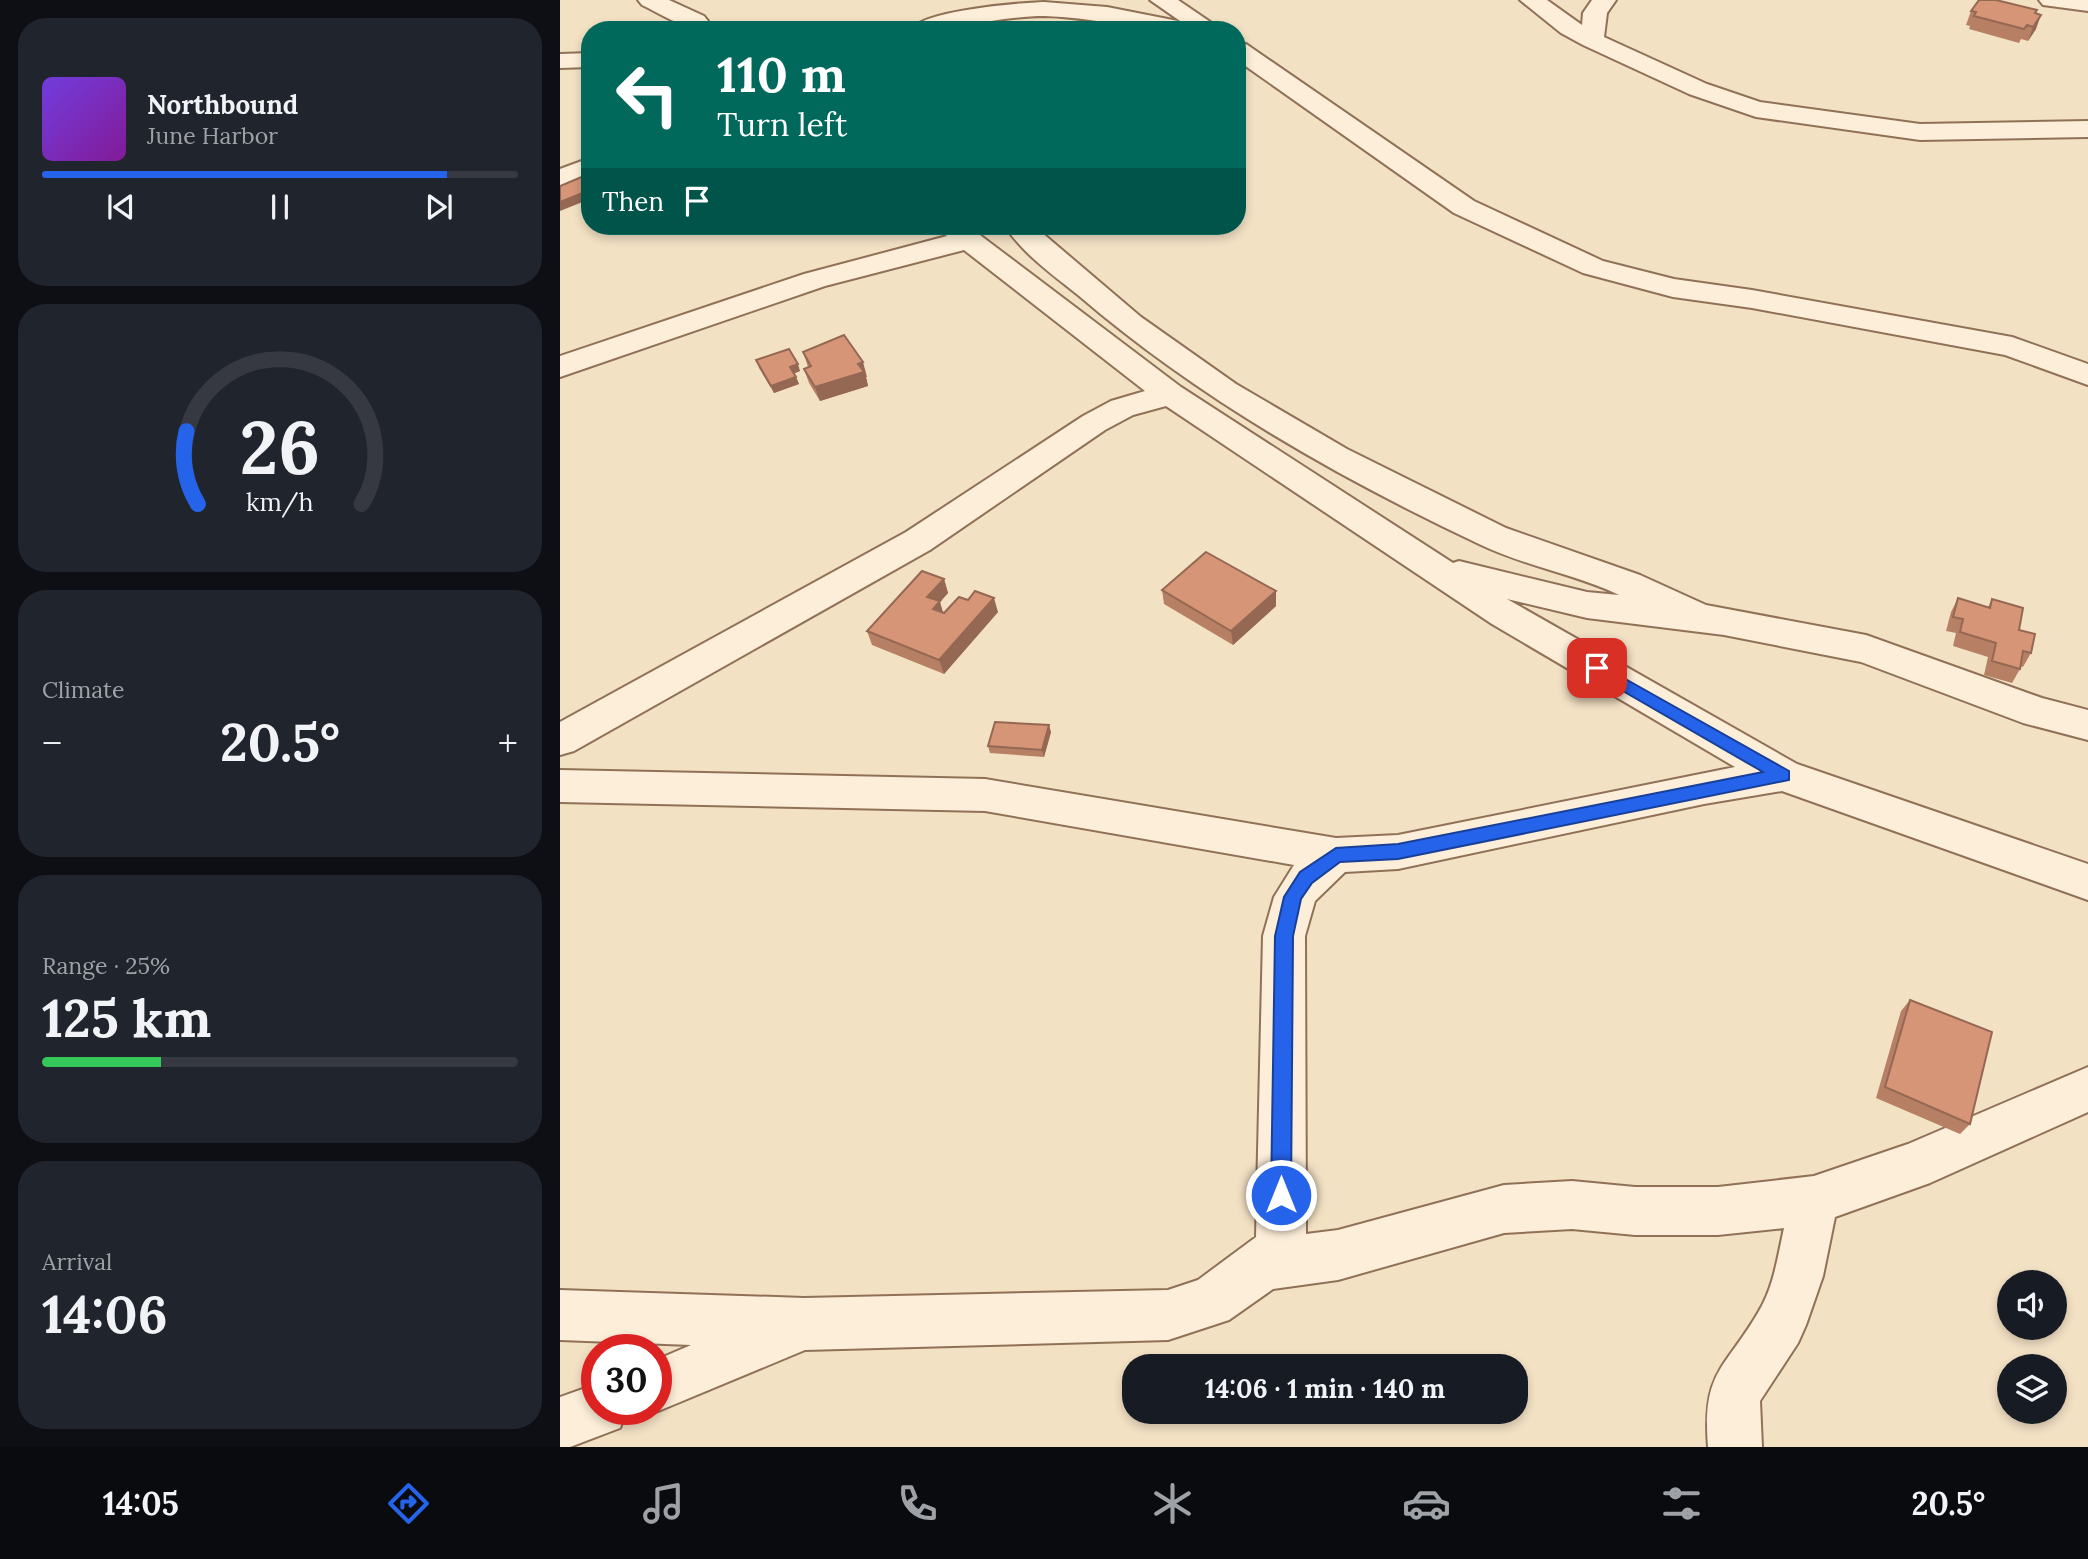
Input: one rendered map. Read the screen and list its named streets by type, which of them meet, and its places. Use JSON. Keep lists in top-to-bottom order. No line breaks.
{"page":{"turn":["110 m","Turn left"],"song":["Northbound","June Harbor"],"then":"Then","tile":["Climate",["Range · 25%","125 km"],["Arrival","14:06"]],"heat":["−","20.5°","+"],"limit":"30","trip":"14:06 · 1 min · 140 m","tabs":["14:05","20.5°"],"gauge":["26","km/h"]}}
